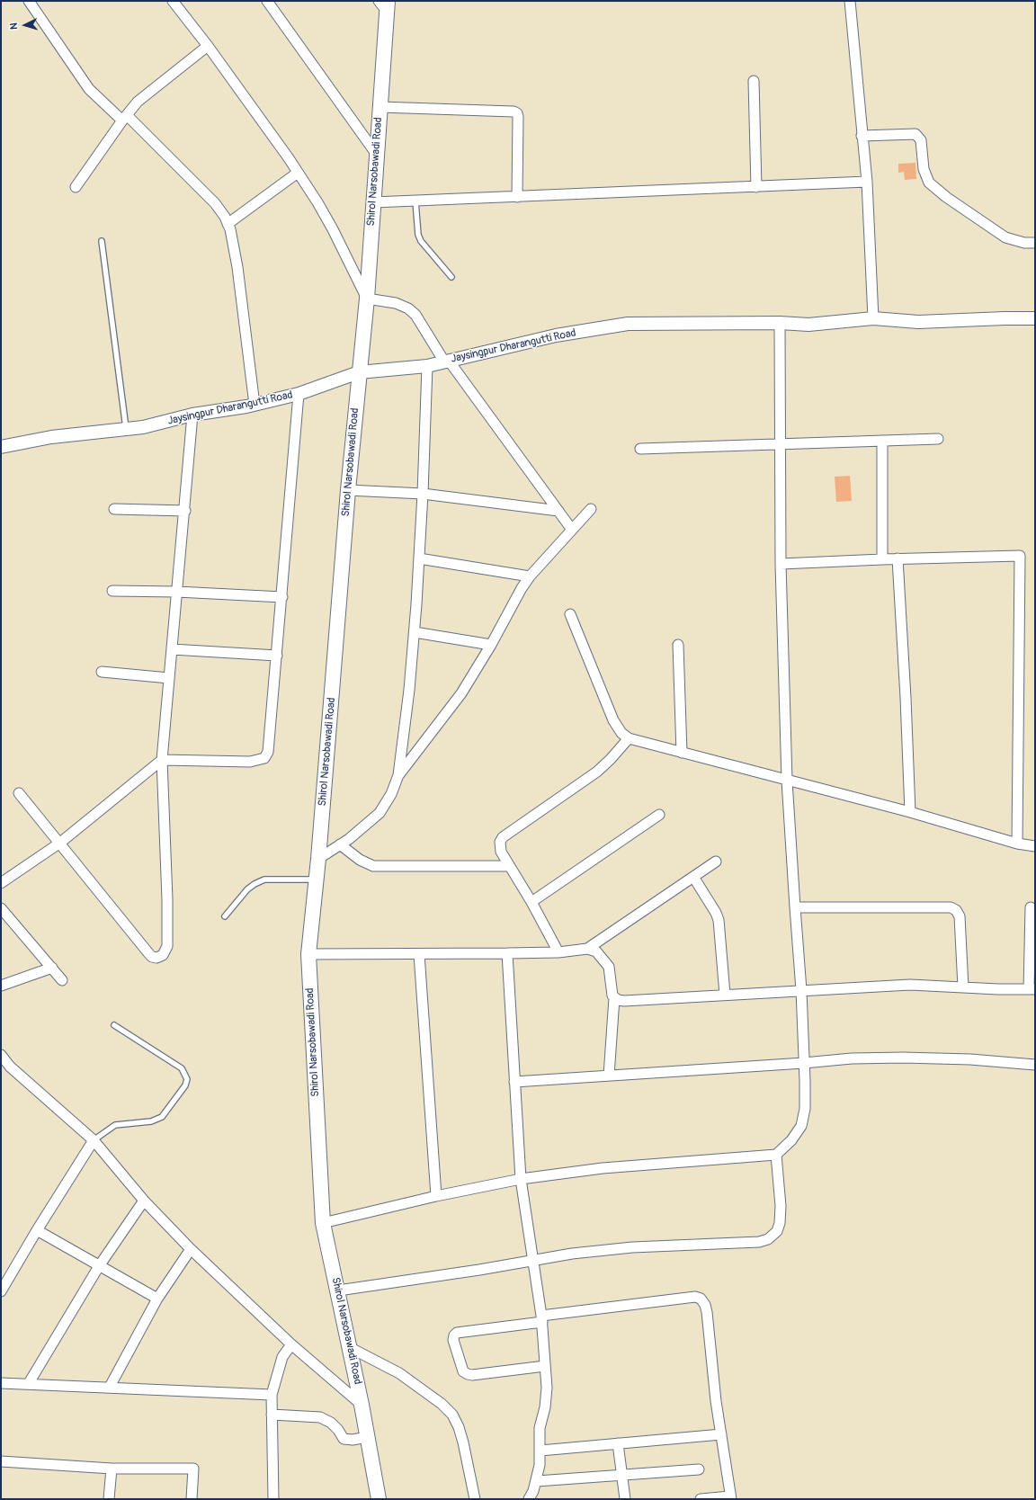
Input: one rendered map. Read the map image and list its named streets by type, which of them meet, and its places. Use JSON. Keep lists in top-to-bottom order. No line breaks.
{"streets":{"main road":["Shirol Narsobawadi Road"],"street":["Jaysingpur Dharangutti Road"]},"crossings":[["Shirol Narsobawadi Road","Jaysingpur Dharangutti Road"]],"north":"left"}
